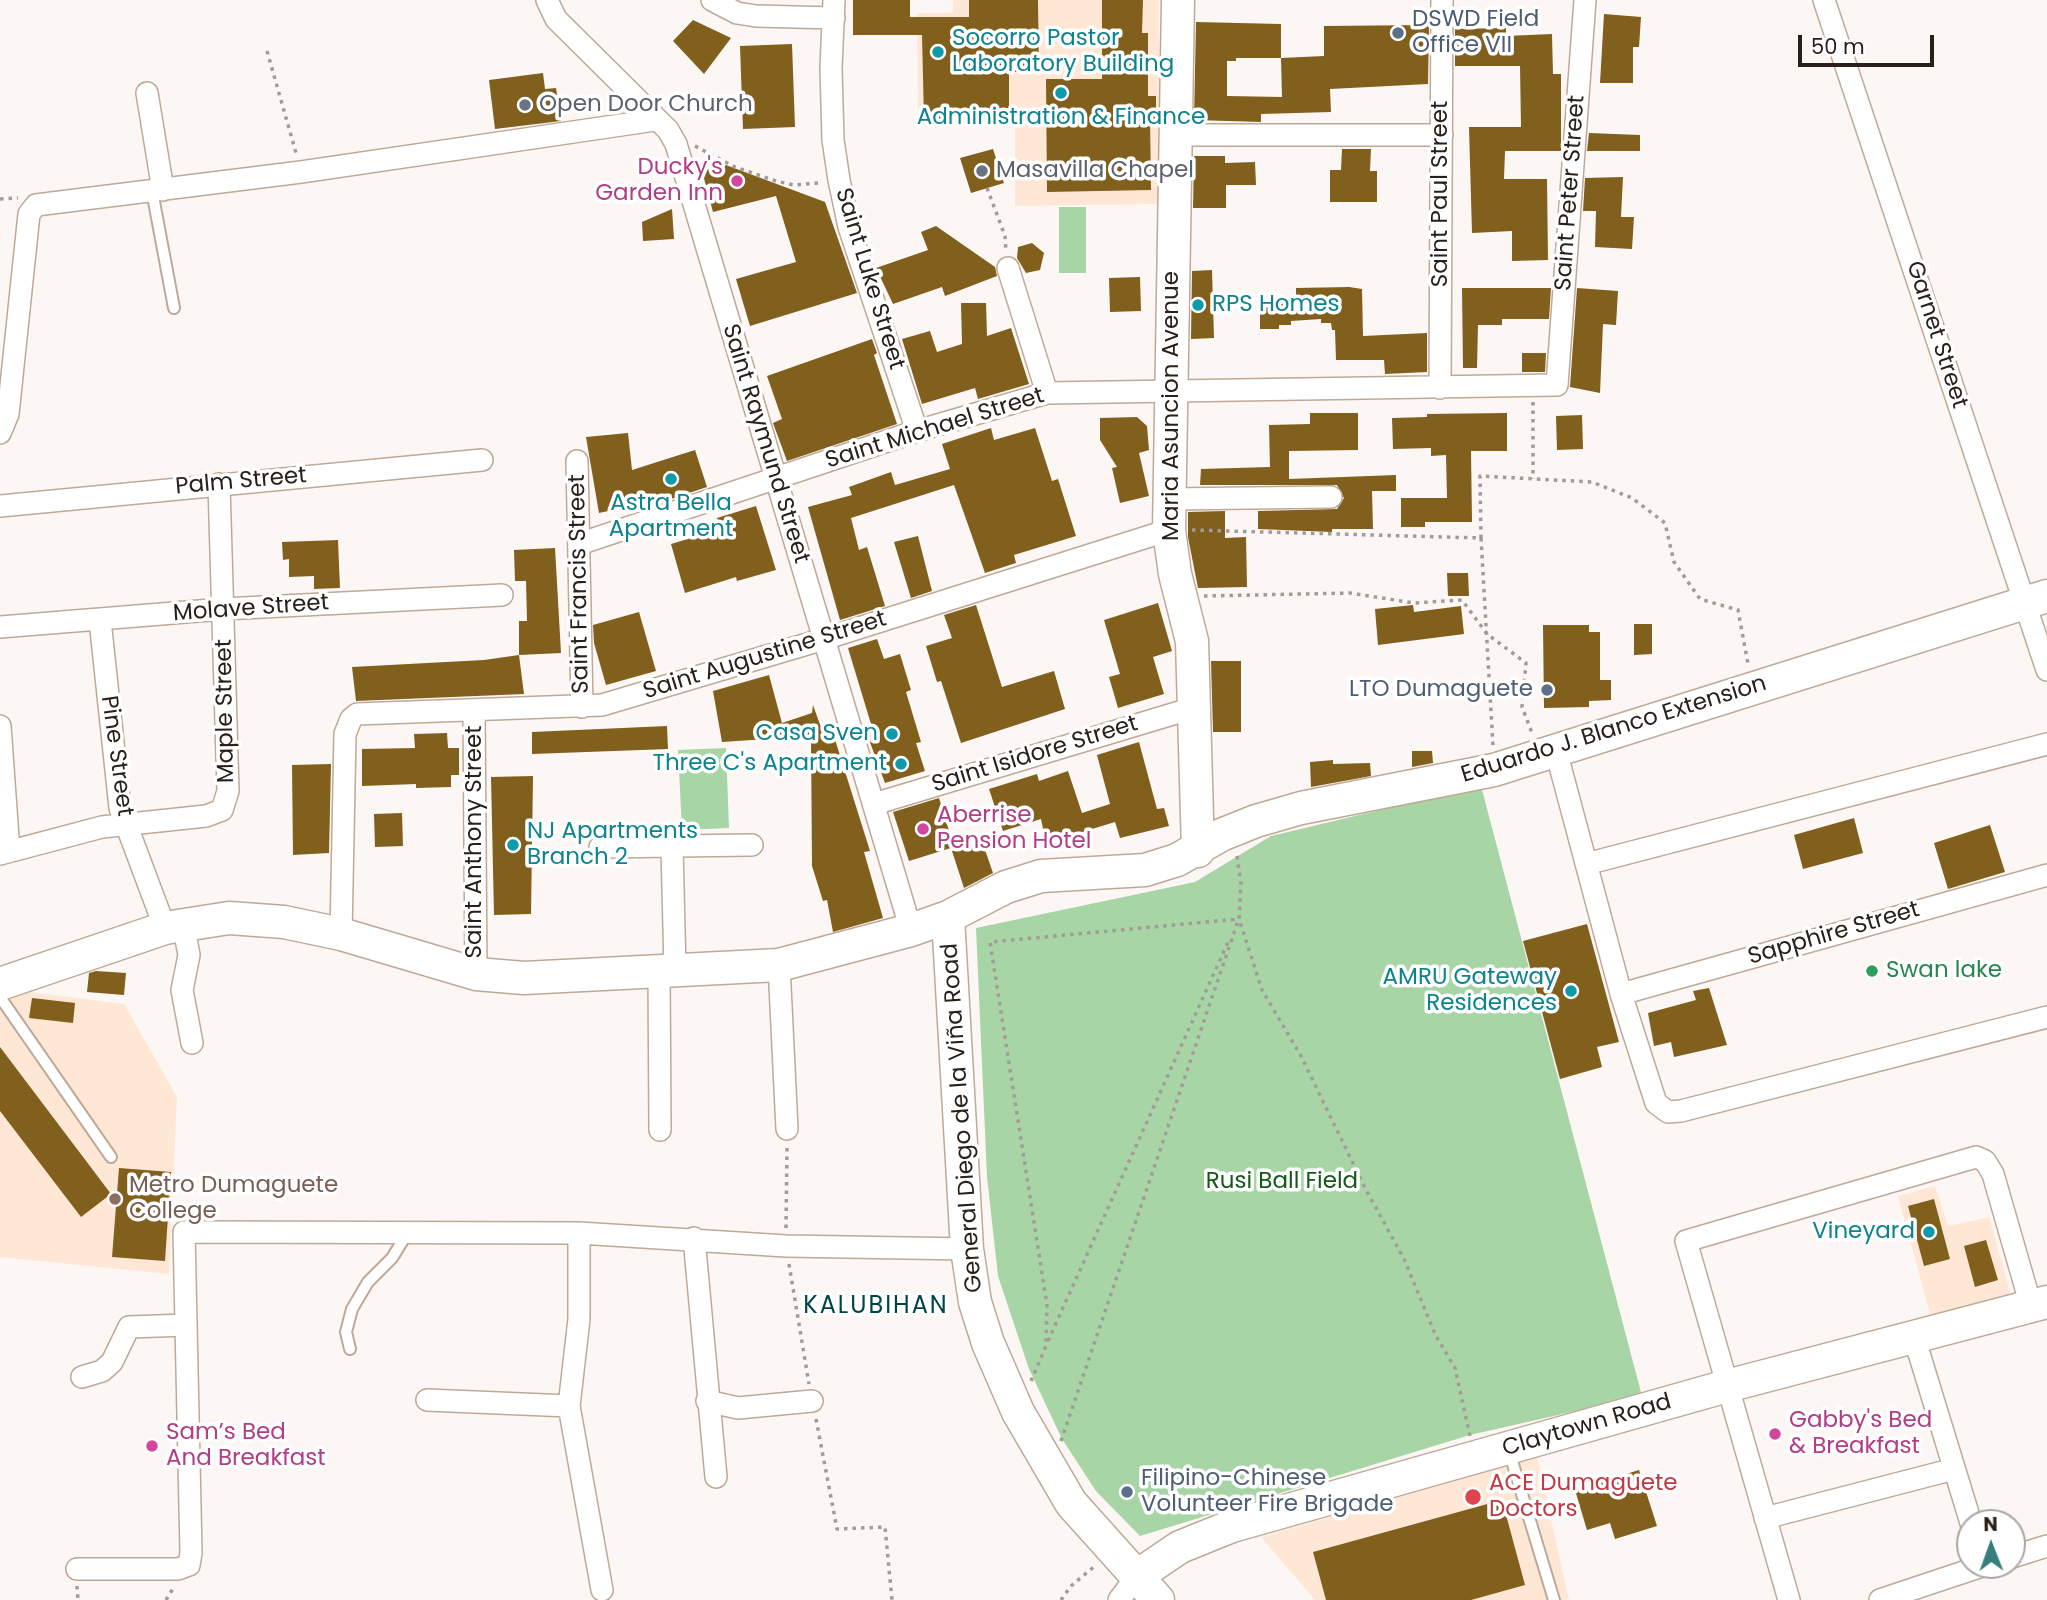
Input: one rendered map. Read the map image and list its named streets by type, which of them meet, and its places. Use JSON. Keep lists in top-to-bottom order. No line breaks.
{"streets":{"street":["Saint Peter Street","Saint Paul Street","Saint Luke Street","Garnet Street","Maria Asuncion Avenue","Saint Michael Street","Saint Raymund Street","Palm Street","Saint Francis Street","Molave Street","Saint Augustine Street","Maple Street","Eduardo J. Blanco Extension","Saint Isidore Street","Pine Street","Saint Anthony Street","Sapphire Street","General Diego de la Viña Road","Claytown Road"]},"crossings":[["Saint Peter Street","Saint Michael Street"],["Saint Paul Street","Saint Michael Street"],["Saint Luke Street","Saint Michael Street"],["Garnet Street","Eduardo J. Blanco Extension"],["Maria Asuncion Avenue","Saint Michael Street"],["Maria Asuncion Avenue","Saint Augustine Street"],["Maria Asuncion Avenue","Eduardo J. Blanco Extension"],["Maria Asuncion Avenue","Saint Isidore Street"],["Saint Michael Street","Saint Raymund Street"],["Saint Michael Street","Saint Francis Street"],["Saint Raymund Street","Saint Augustine Street"],["Saint Raymund Street","Eduardo J. Blanco Extension"],["Saint Raymund Street","Saint Isidore Street"],["Palm Street","Maple Street"],["Saint Francis Street","Saint Augustine Street"],["Molave Street","Maple Street"],["Molave Street","Pine Street"],["Saint Augustine Street","Eduardo J. Blanco Extension"],["Saint Augustine Street","Saint Anthony Street"],["Maple Street","Pine Street"],["Eduardo J. Blanco Extension","Pine Street"],["Eduardo J. Blanco Extension","Saint Anthony Street"],["Eduardo J. Blanco Extension","General Diego de la Viña Road"],["General Diego de la Viña Road","Claytown Road"]],"districts":["KALUBIHAN"],"parks":["Rusi Ball Field"],"places":["DSWD Field Office VII","Socorro Pastor Laboratory Building","Administration & Finance","Open Door Church","Masavilla Chapel","Ducky's Garden Inn","RPS Homes","Astra Bella Apartment","LTO Dumaguete","Casa Sven","Three C's Apartment","Aberrise Pension Hotel","NJ Apartments Branch 2","Swan lake","AMRU Gateway Residences","Metro Dumaguete College","Vineyard","Gabby's Bed & Breakfast","Sam’s Bed And Breakfast","Filipino-Chinese Volunteer Fire Brigade","ACE Dumaguete Doctors"],"scale_bar":"50 m","north":"top"}
